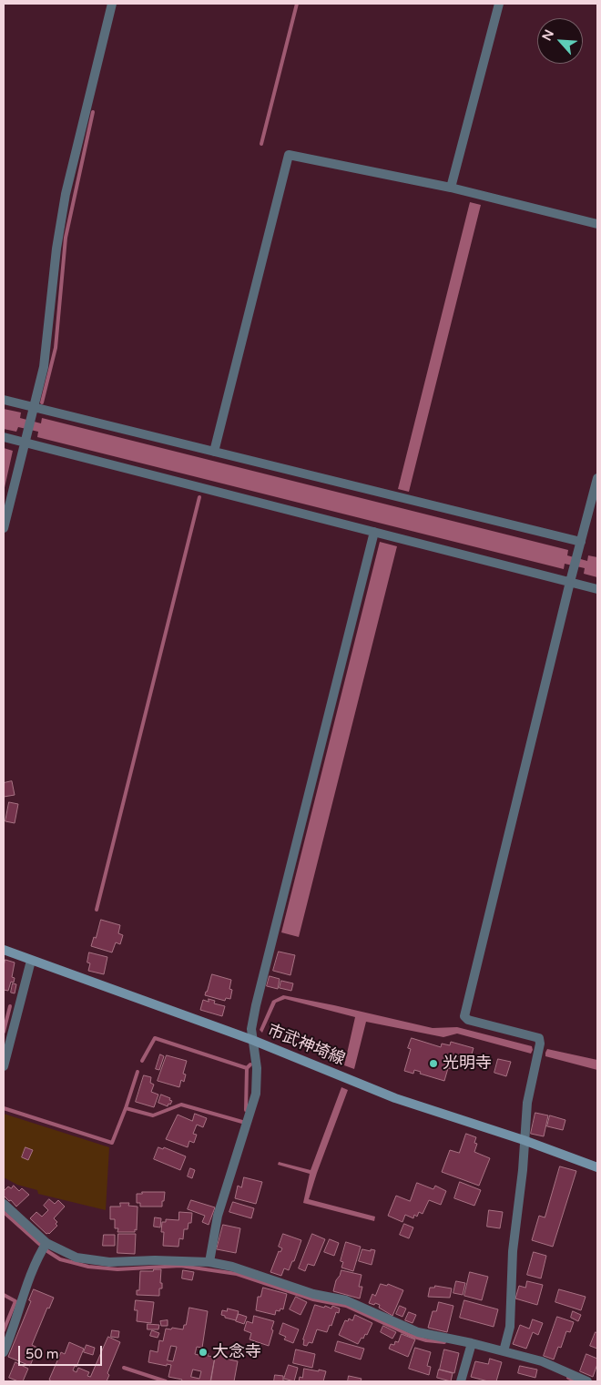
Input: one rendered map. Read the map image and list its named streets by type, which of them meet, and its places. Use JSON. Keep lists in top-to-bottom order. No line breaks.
{"streets":{"main road":["市武神埼線"]},"places":["光明寺","大念寺"],"scale_bar":"50 m","north":"top left"}
